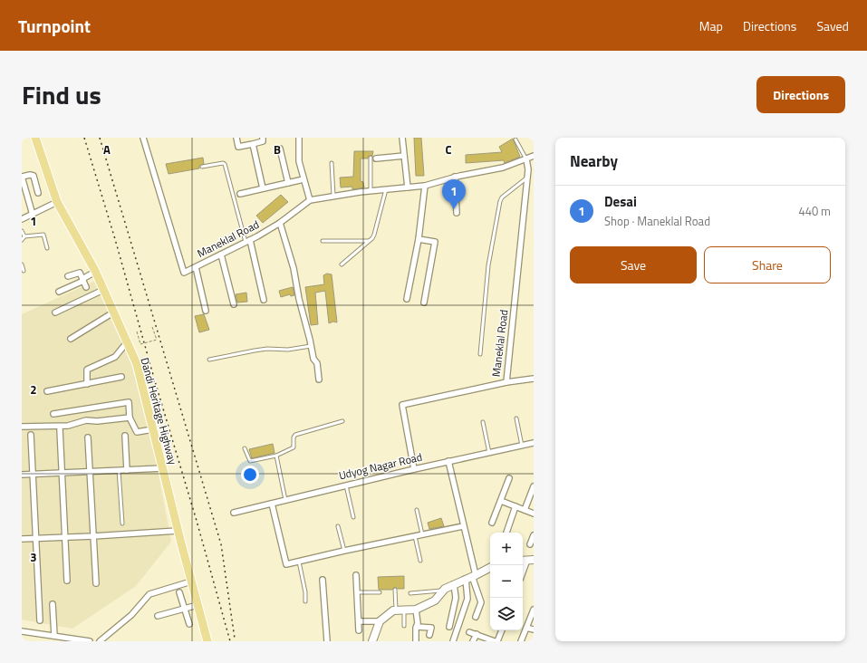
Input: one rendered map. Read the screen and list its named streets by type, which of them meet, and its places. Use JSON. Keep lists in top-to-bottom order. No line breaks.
{"streets":{"highway":["Dandi Heritage Highway"],"street":["Maneklal Road","Udyog Nagar Road"]},"crossings":[["Maneklal Road","Udyog Nagar Road"]],"page":{"header":"Turnpoint","nav":["Map","Directions","Saved"],"title":"Find us","buttons":["Directions",["Save","Share"]],"heading":"Nearby","pins":"1","list":[{"mark":"1","name":"Desai","note":"Shop · Maneklal Road","value":"440 m"}],"map_buttons":["+","−"]},"grid":{"columns":["A","B","C"],"rows":["1","2","3"]}}
